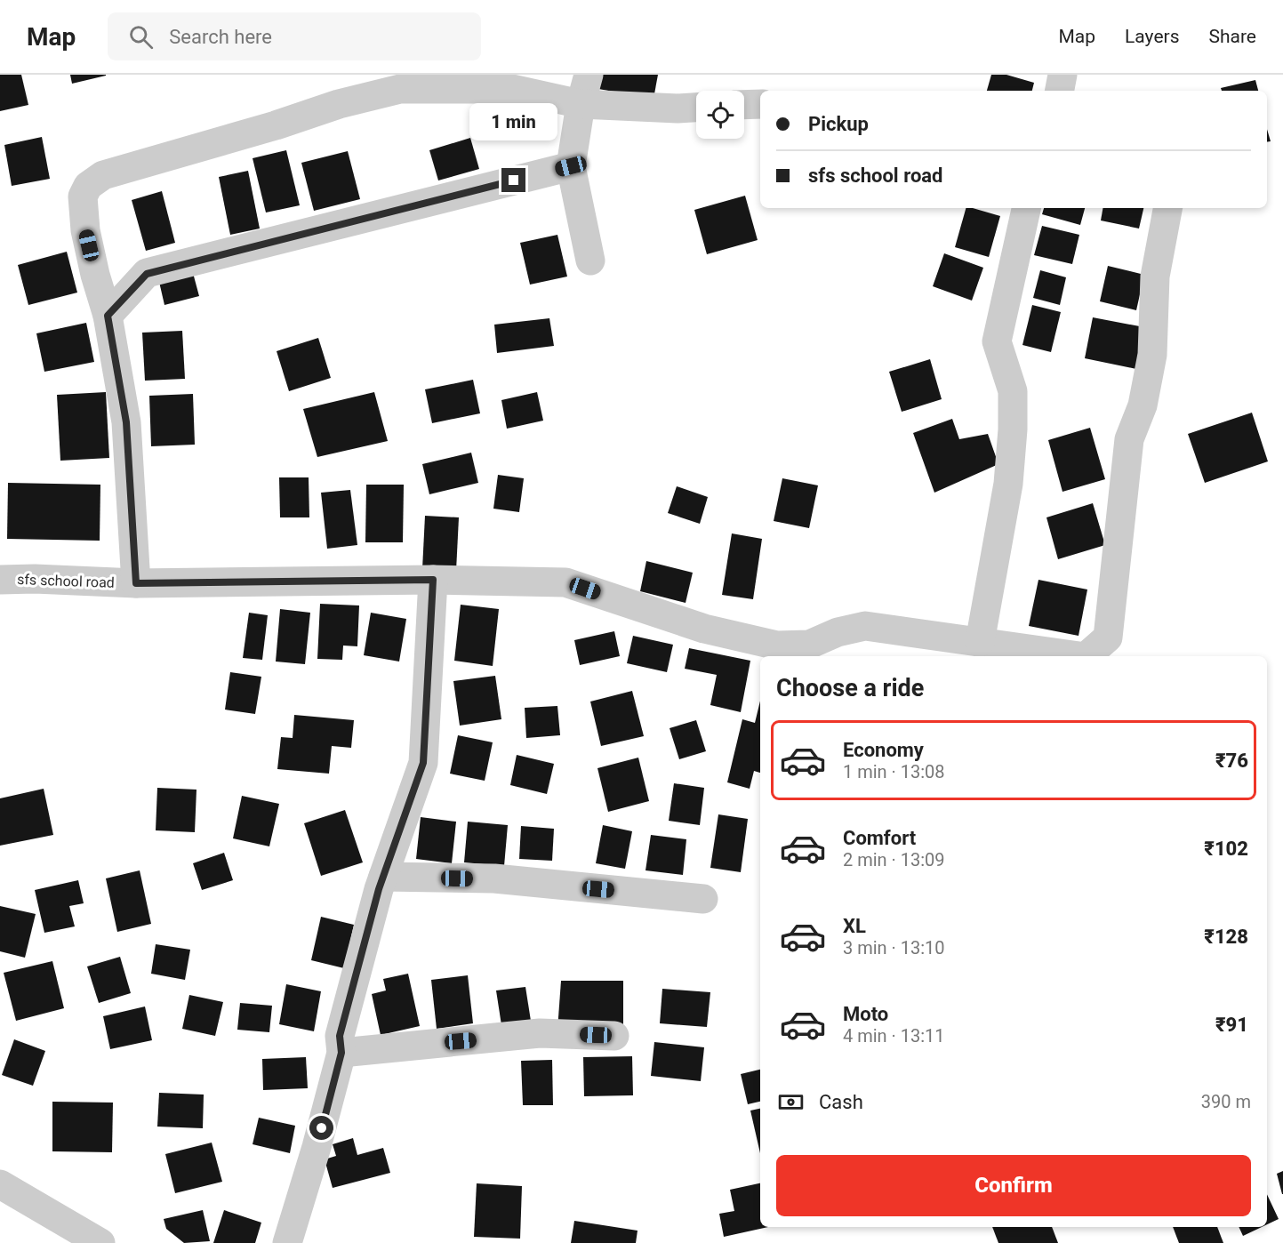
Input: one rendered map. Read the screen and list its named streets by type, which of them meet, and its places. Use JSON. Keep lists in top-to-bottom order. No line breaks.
{"streets":{"street":["sfs school road"]},"page":{"header":"Map","search":"Search here","nav":["Map","Layers","Share"],"banner":["Pickup","sfs school road"],"bubble":"1 min","heading":"Choose a ride","list":[{"name":"Economy","note":"1 min · 13:08","value":"₹76"},{"name":"Comfort","note":"2 min · 13:09","value":"₹102"},{"name":"XL","note":"3 min · 13:10","value":"₹128"},{"name":"Moto","note":"4 min · 13:11","value":"₹91"}],"pay":["Cash","390 m"],"buttons":"Confirm"}}
